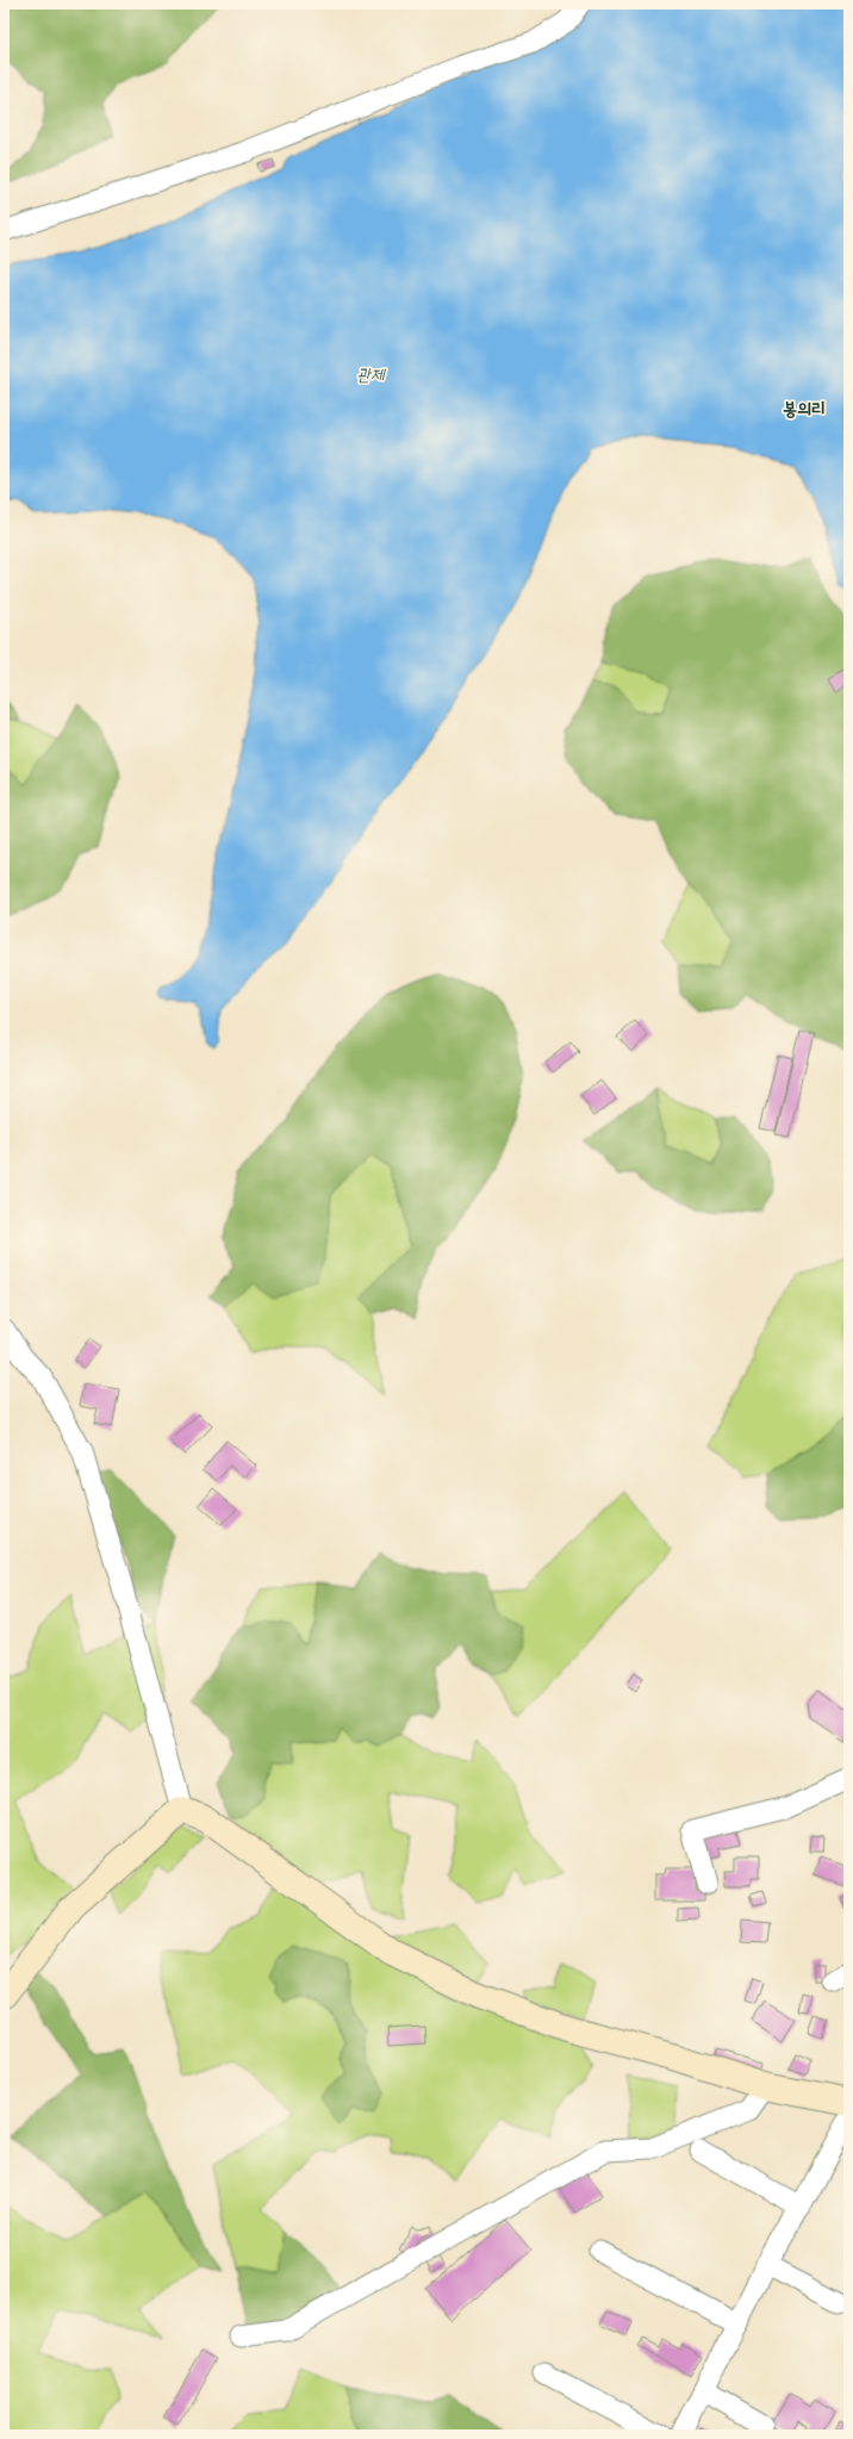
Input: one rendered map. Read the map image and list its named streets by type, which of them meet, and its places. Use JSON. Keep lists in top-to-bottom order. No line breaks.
{"districts":["봉의리"],"water":["관제"]}
